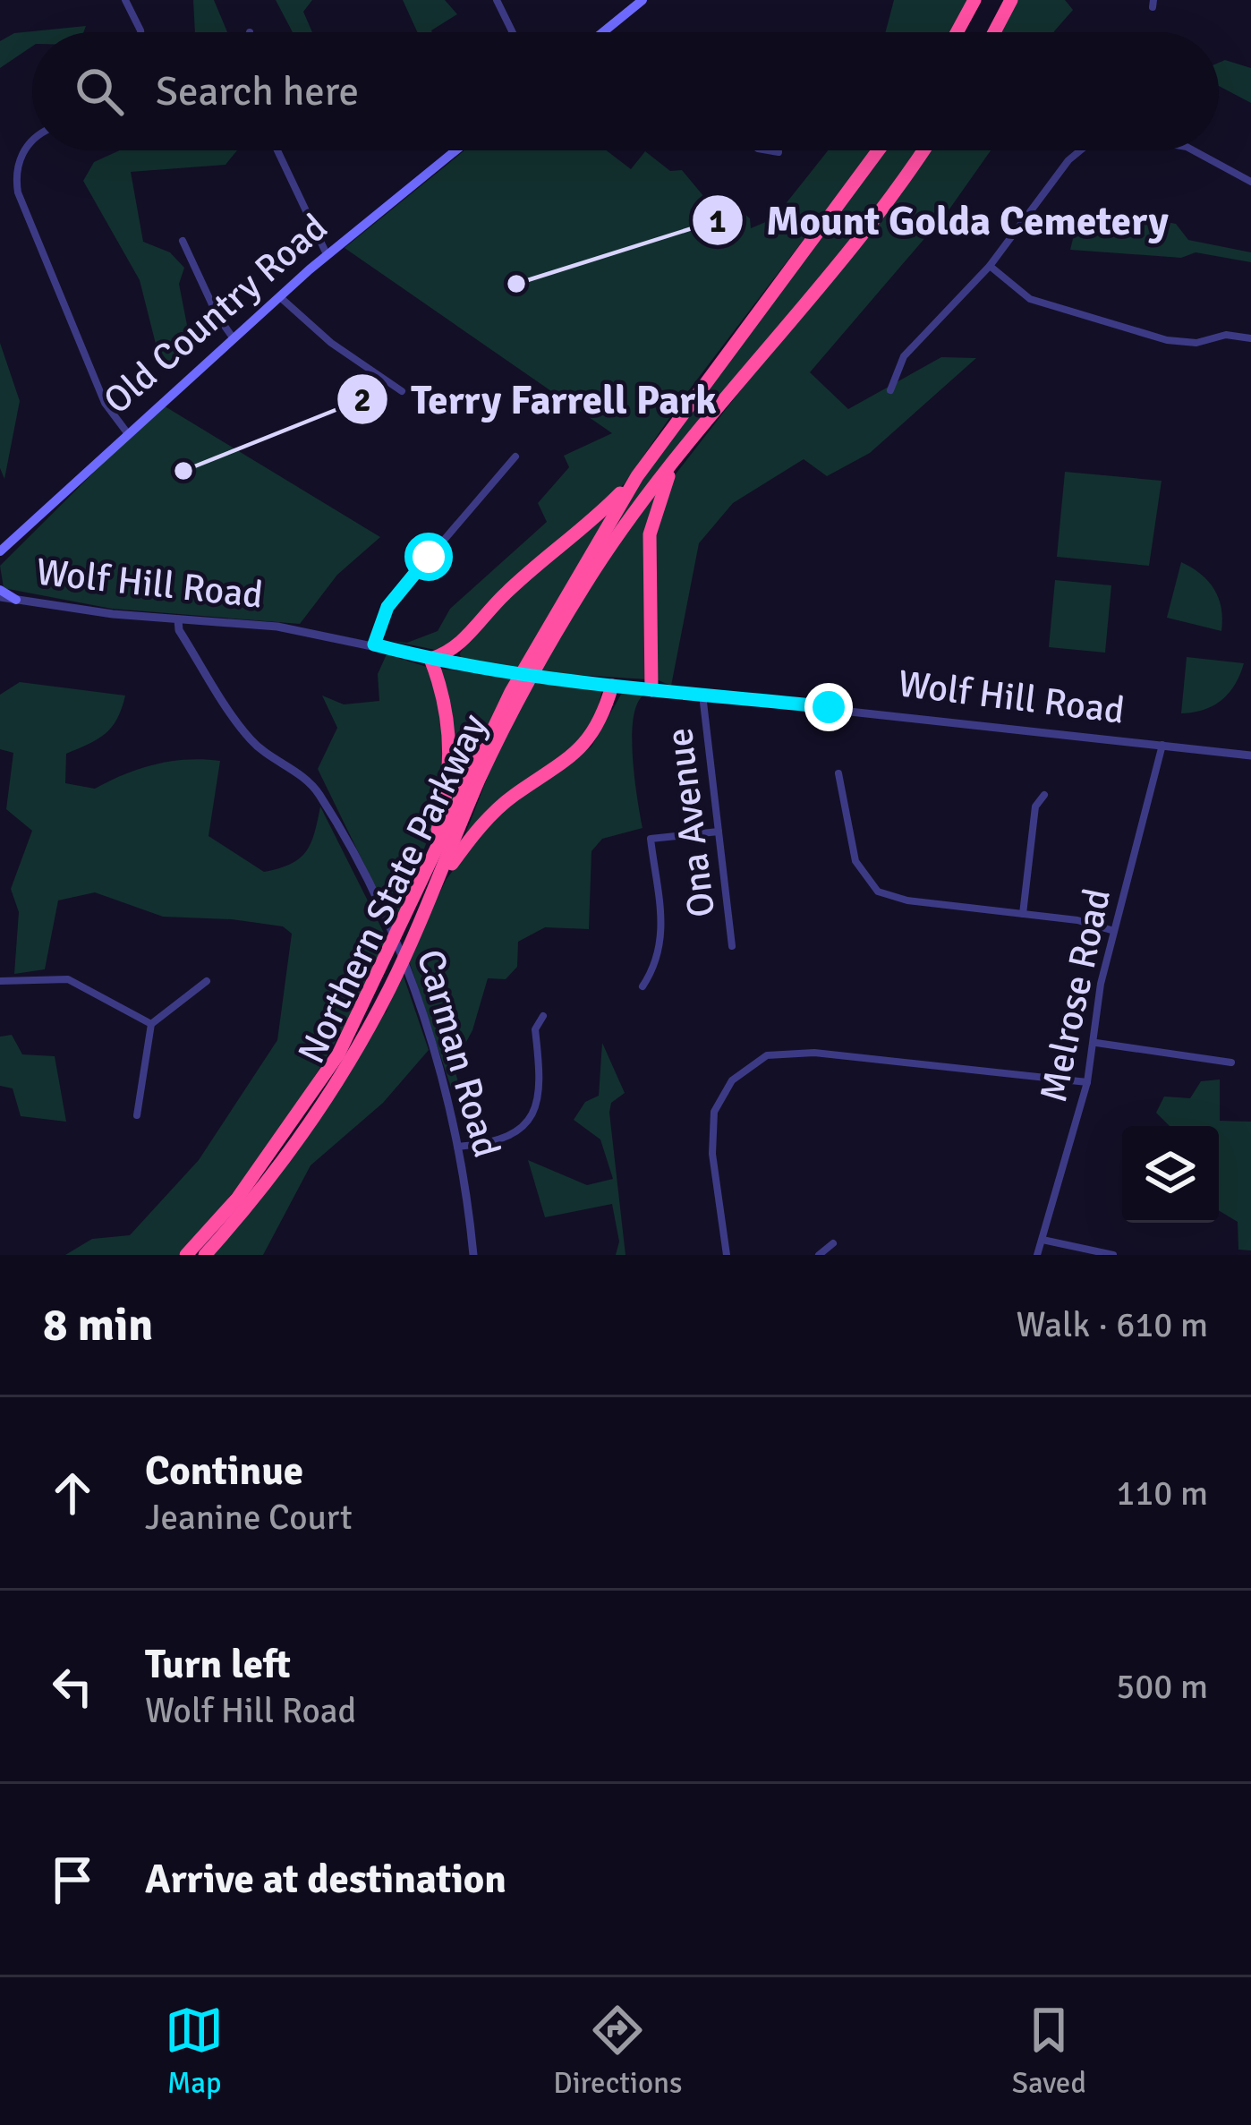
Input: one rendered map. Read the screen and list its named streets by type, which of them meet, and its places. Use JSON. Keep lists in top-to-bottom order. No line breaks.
{"streets":{"highway":["Northern State Parkway"],"main road":["Old Country Road"],"street":["Wolf Hill Road","Ona Avenue","Melrose Road","Carman Road"]},"crossings":[["Wolf Hill Road","Ona Avenue"],["Wolf Hill Road","Melrose Road"],["Wolf Hill Road","Carman Road"]],"places":["Mount Golda Cemetery","Terry Farrell Park"],"page":{"search":"Search here","heading":["8 min","Walk · 610 m"],"list":[["Continue","Jeanine Court","110 m"],["Turn left","Wolf Hill Road","500 m"],"Arrive at destination"],"nav":["Map","Directions","Saved"]}}
